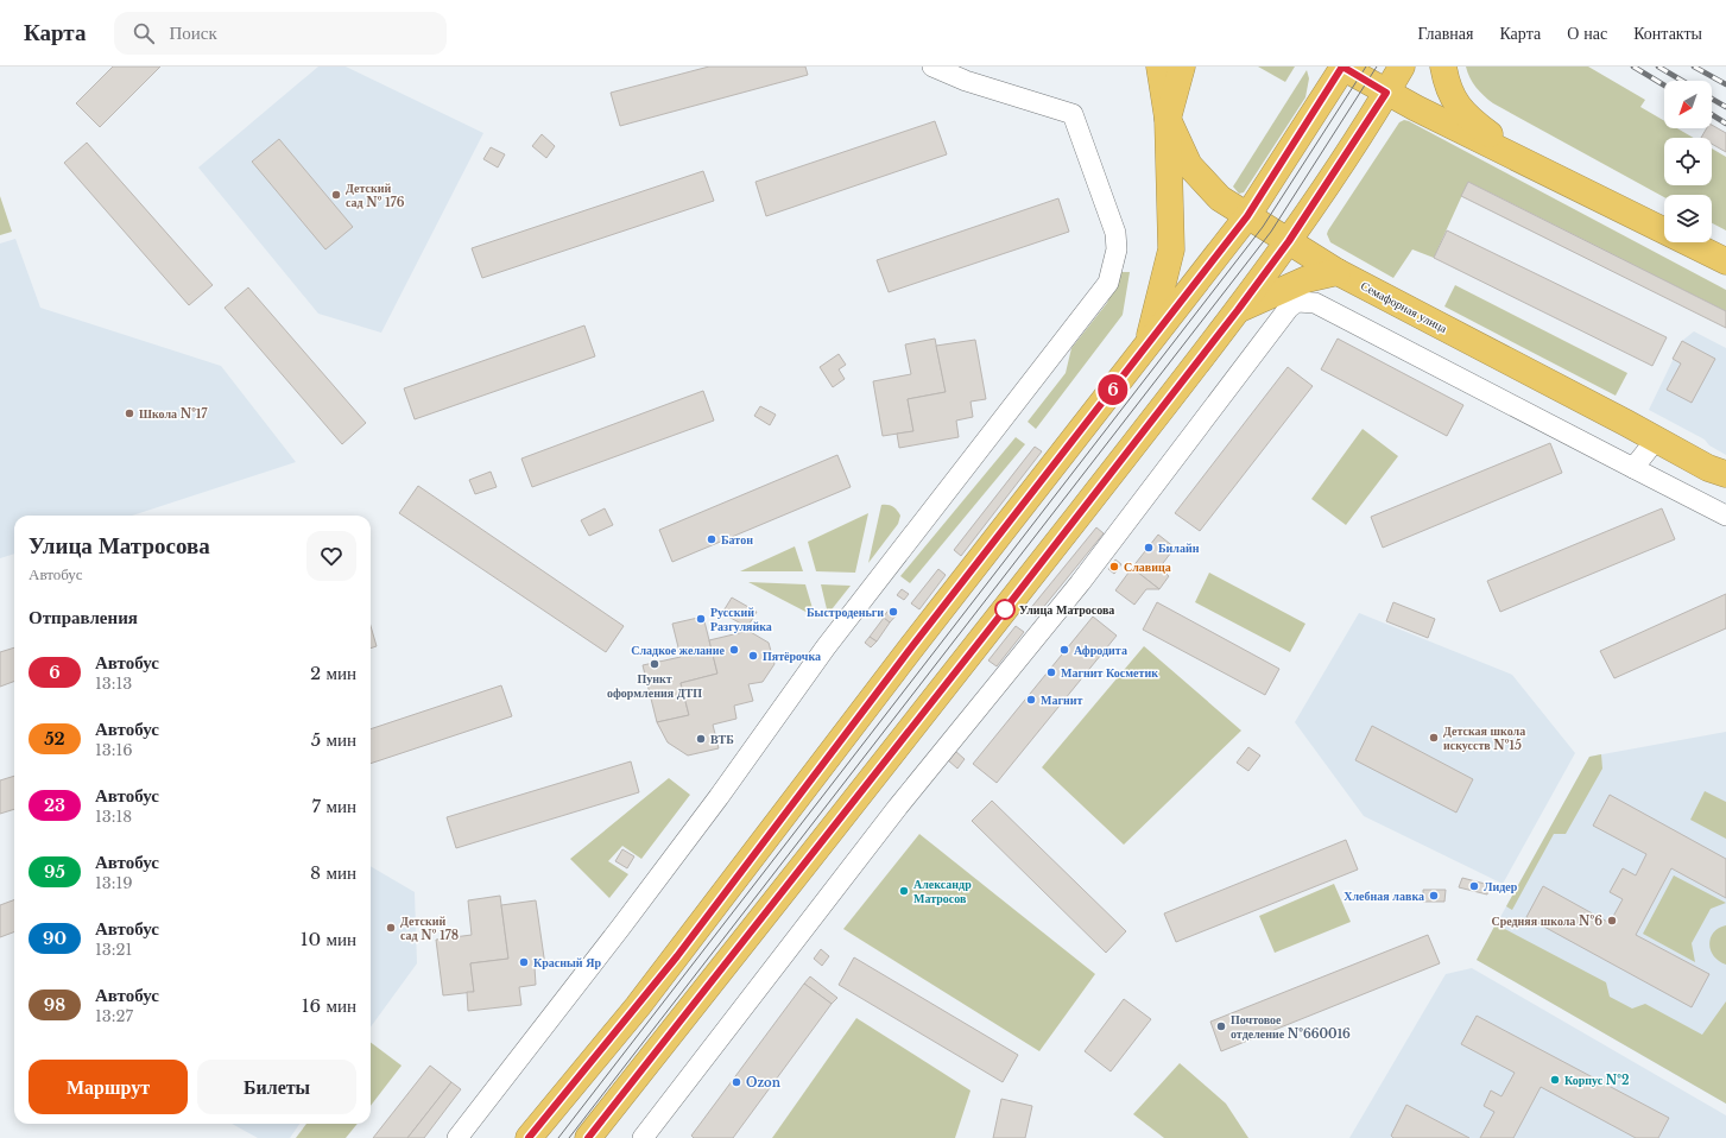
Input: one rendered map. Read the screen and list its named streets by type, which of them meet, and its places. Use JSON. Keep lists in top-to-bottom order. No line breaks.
{"streets":{"highway":["Семафорная улица"]},"places":["Детский сад № 176","Школа №17","Батон","Билайн","Славица","Улица Матросова","Быстроденьги","Русский Разгуляйка","Сладкое желание","Афродита","Пятёрочка","Пункт оформления ДТП","Магнит Косметик","Магнит","Детская школа искусств №15","ВТБ","Лидер","Александр Матросов","Хлебная лавка","Средняя школа №6","Детский сад № 178","Красный Яр","Почтовое отделение №660016","Корпус №2","Ozon"],"lines":["bus line 6"],"north":"bottom left","page":{"header":"Карта","search":"Поиск","nav":["Главная","Карта","О нас","Контакты"],"on_map":"6","heading":[["Улица Матросова","Автобус"],"Отправления"],"list":[{"mark":"6","name":"Автобус","note":"13:13","value":"2 мин"},{"mark":"52","name":"Автобус","note":"13:16","value":"5 мин"},{"mark":"23","name":"Автобус","note":"13:18","value":"7 мин"},{"mark":"95","name":"Автобус","note":"13:19","value":"8 мин"},{"mark":"90","name":"Автобус","note":"13:21","value":"10 мин"},{"mark":"98","name":"Автобус","note":"13:27","value":"16 мин"}],"buttons":["Маршрут","Билеты"]}}
